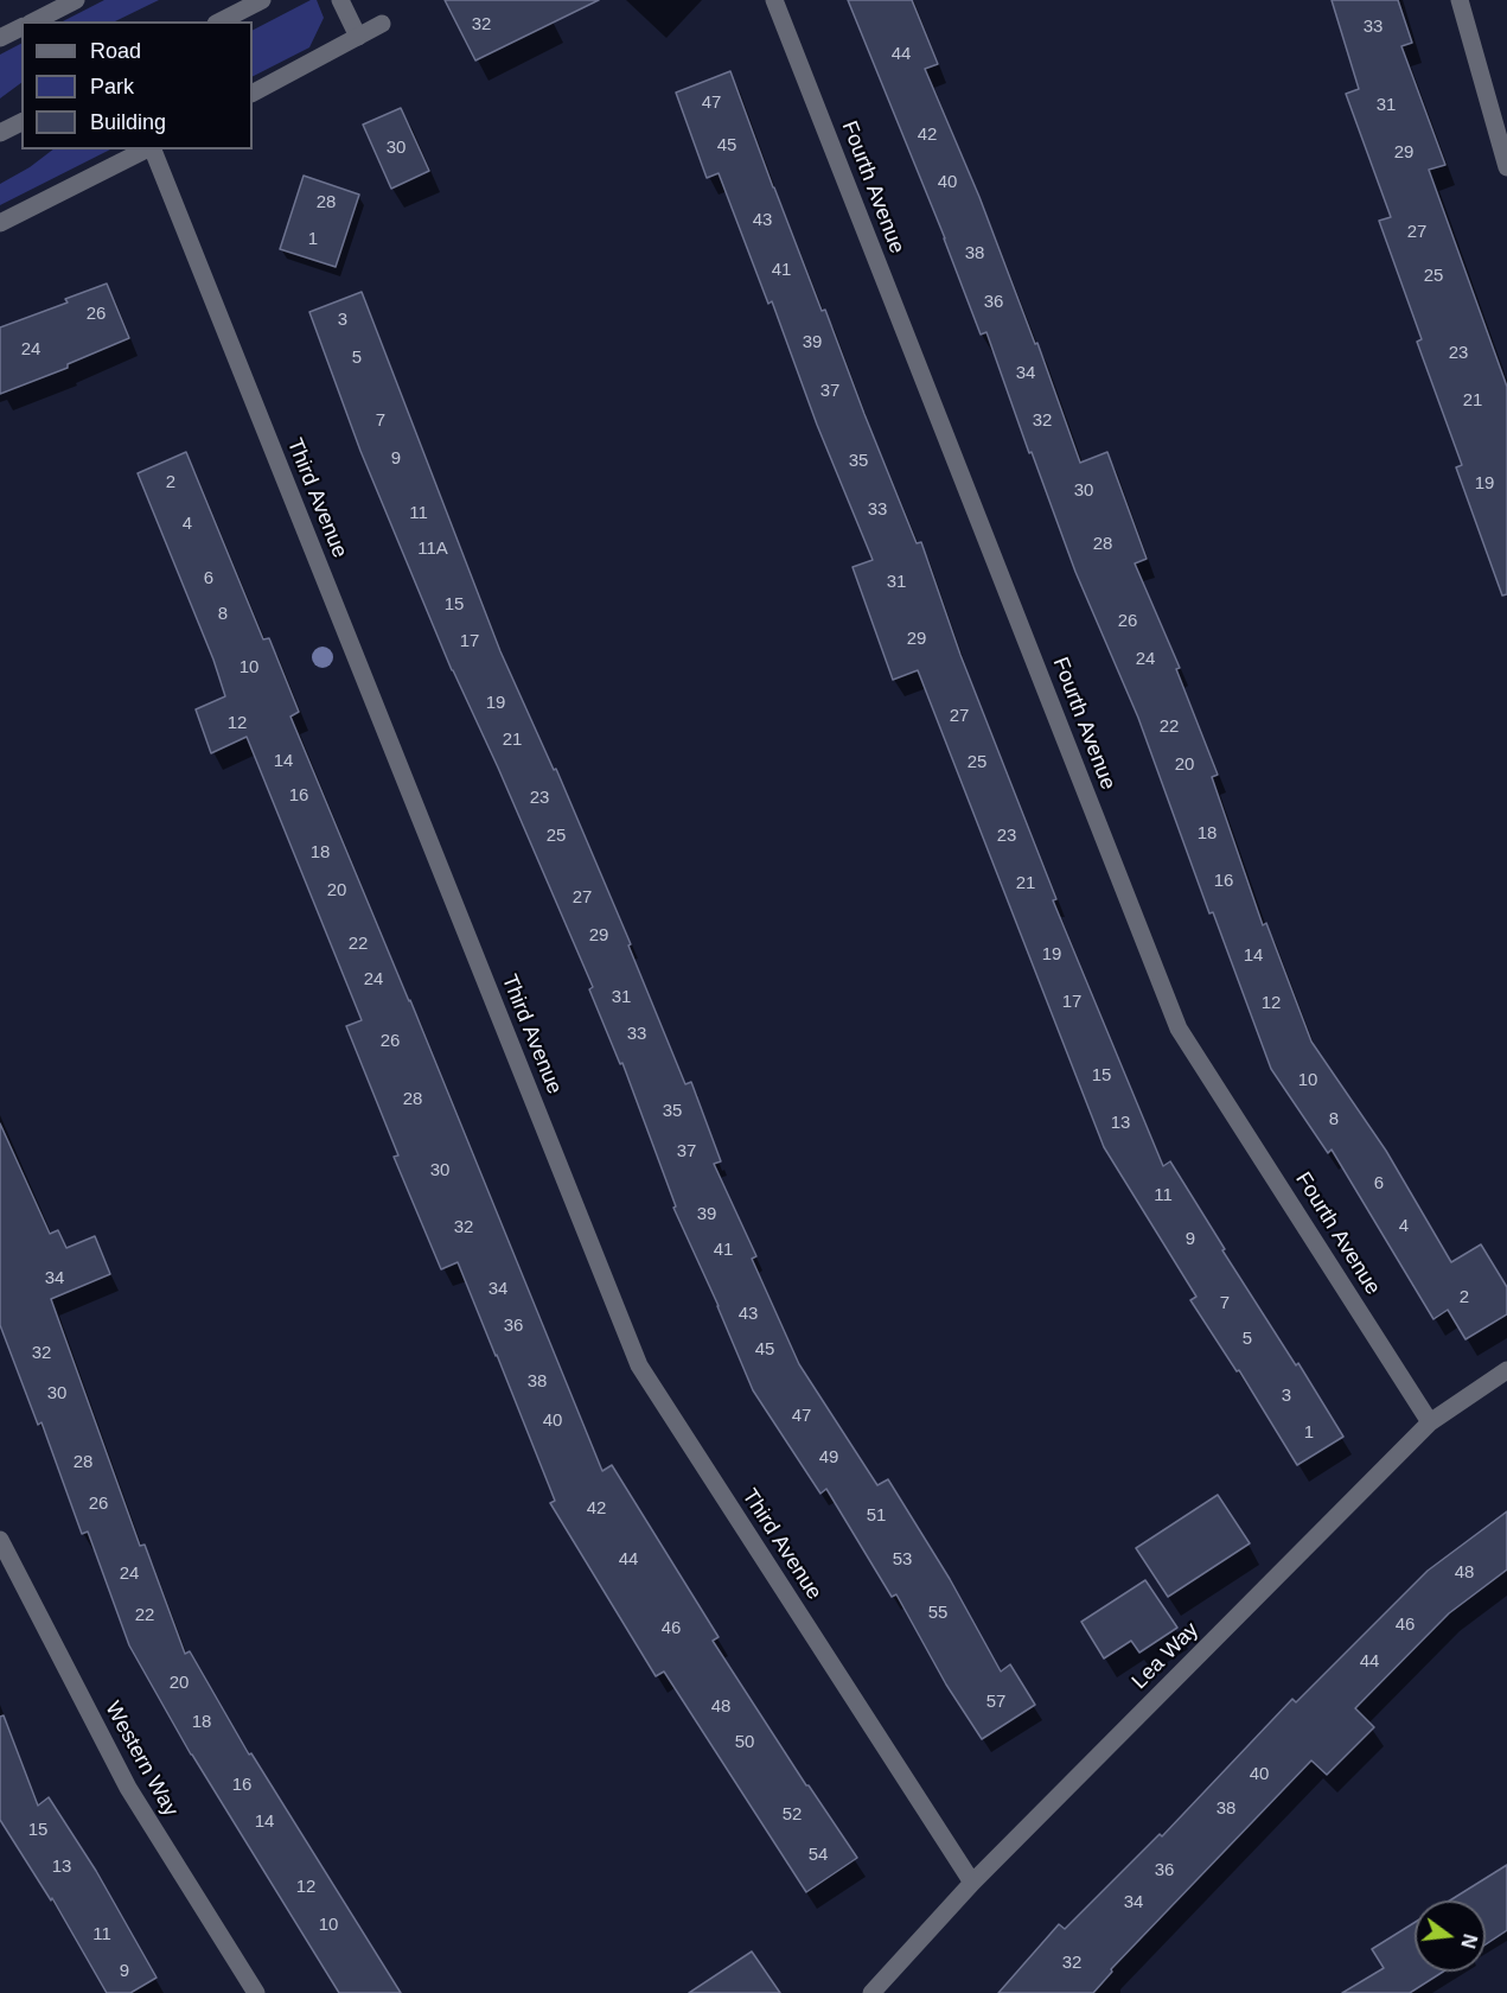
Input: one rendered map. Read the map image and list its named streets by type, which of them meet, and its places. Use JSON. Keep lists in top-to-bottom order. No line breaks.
{"streets":{"street":["Fourth Avenue","Third Avenue","Lea Way","Western Way"]},"crossings":[["Fourth Avenue","Lea Way"],["Third Avenue","Lea Way"]],"house_numbers":["32","33","44","47","31","42","45","30","29","40","28","43","27","1","38","41","25","36","26","3","39","24","23","5","34","37","21","7","32","9","35","2","19","30","33","11","4","28","11A","6","31","15","8","26","29","17","24","10","19","27","12","22","21","14","25","20","16","23","18","25","23","18","16","21","20","27","29","22","19","14","24","31","17","12","33","26","15","10","28","35","8","13","37","30","6","11","39","4","32","9","41","34","34","2","7","43","36","5","45","32","38","30","3","47","40","1","49","28","26","42","51","44","53","48","24","55","22","46","46","44","20","57","48","18","50","40","16","38","52","14","15","54","13","36","12","34","10","11","32","9"],"legend":["Road","Park","Building"],"north":"right"}
